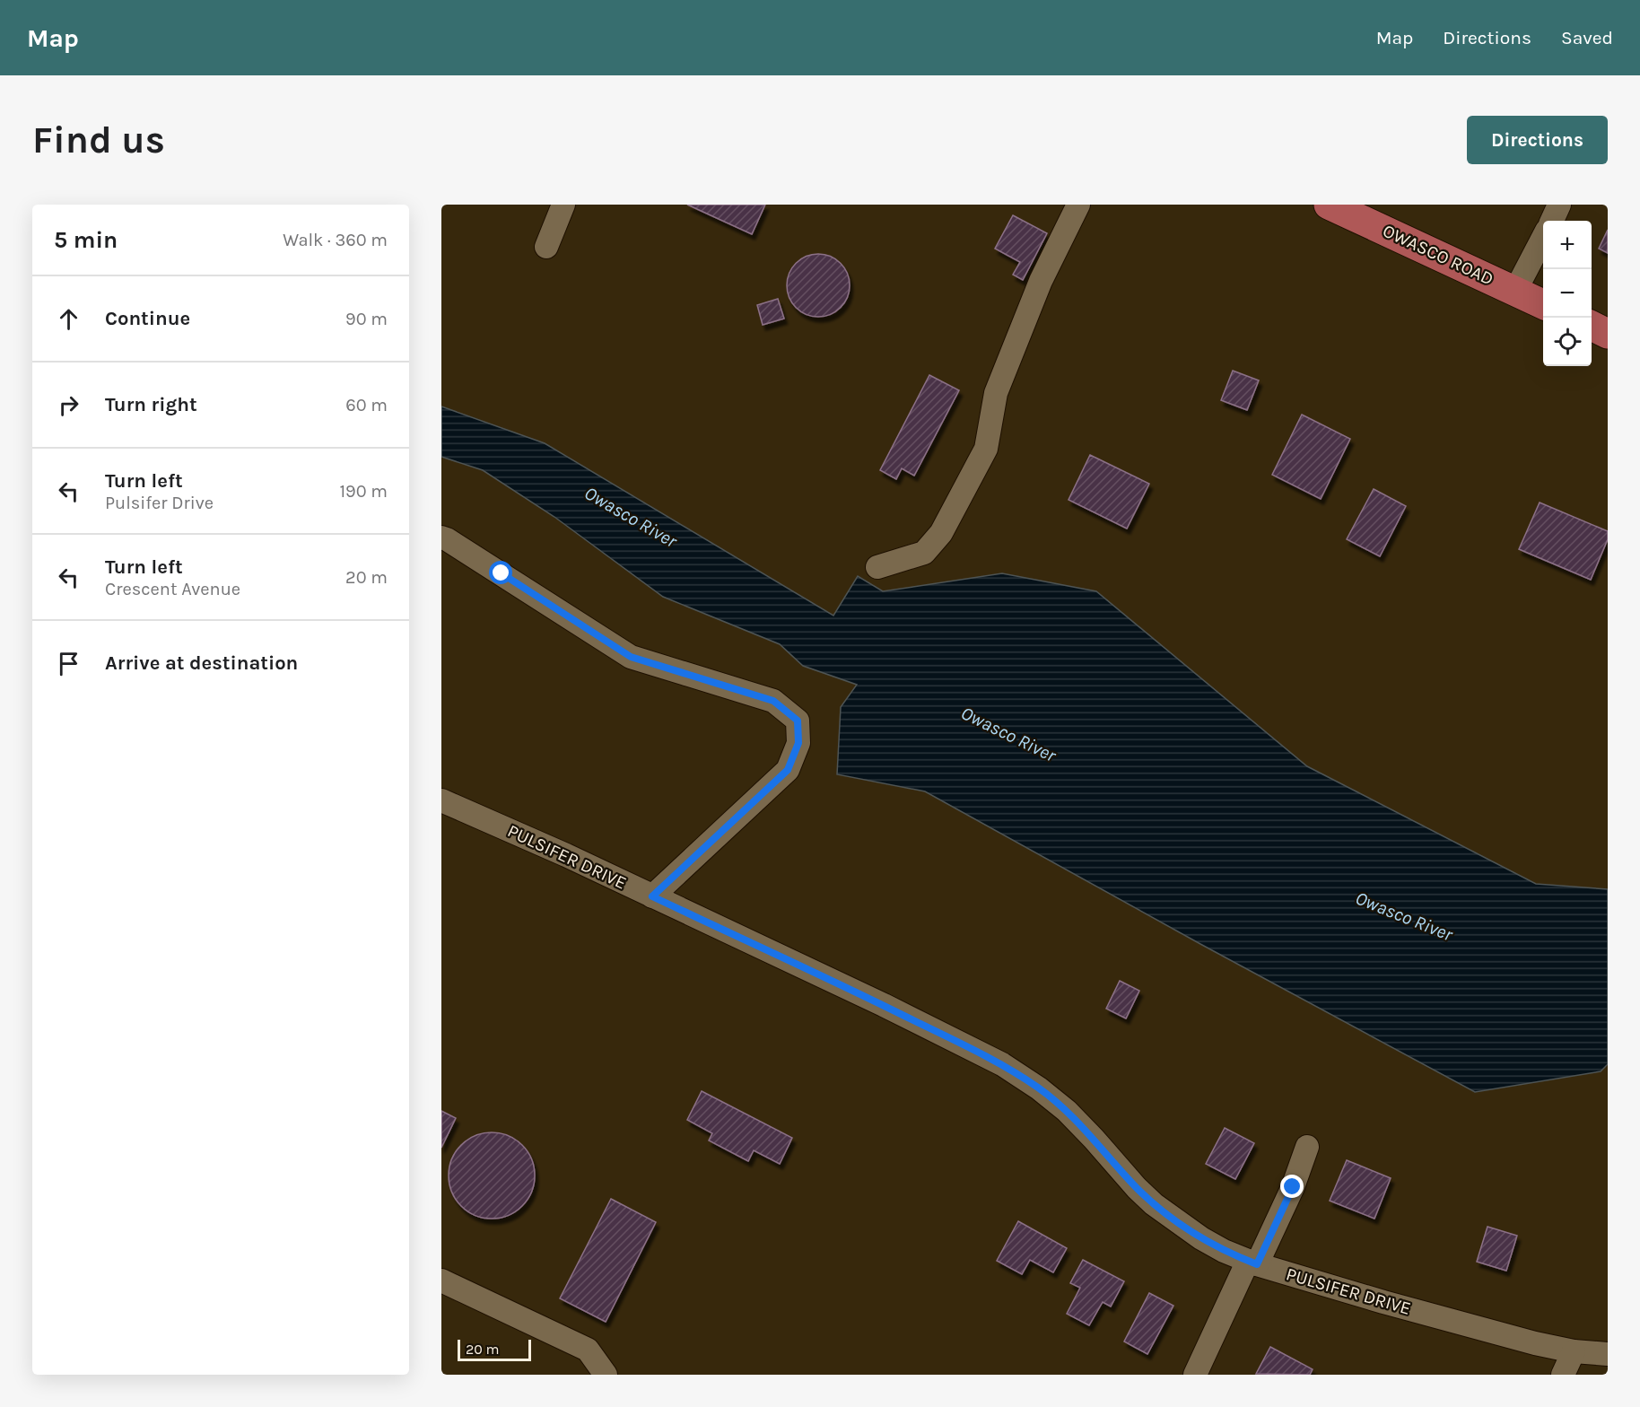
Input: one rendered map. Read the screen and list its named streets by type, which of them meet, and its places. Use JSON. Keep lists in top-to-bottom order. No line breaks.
{"streets":{"main road":["OWASCO ROAD"],"street":["PULSIFER DRIVE"]},"water":["Owasco River"],"scale_bar":"20 m","page":{"header":"Map","nav":["Map","Directions","Saved"],"buttons":"Directions","title":"Find us","heading":["5 min","Walk · 360 m"],"map_buttons":["+","−"],"list":[["Continue","90 m"],["Turn right","60 m"],["Turn left","Pulsifer Drive","190 m"],["Turn left","Crescent Avenue","20 m"],"Arrive at destination"],"scale":"20 m"}}
